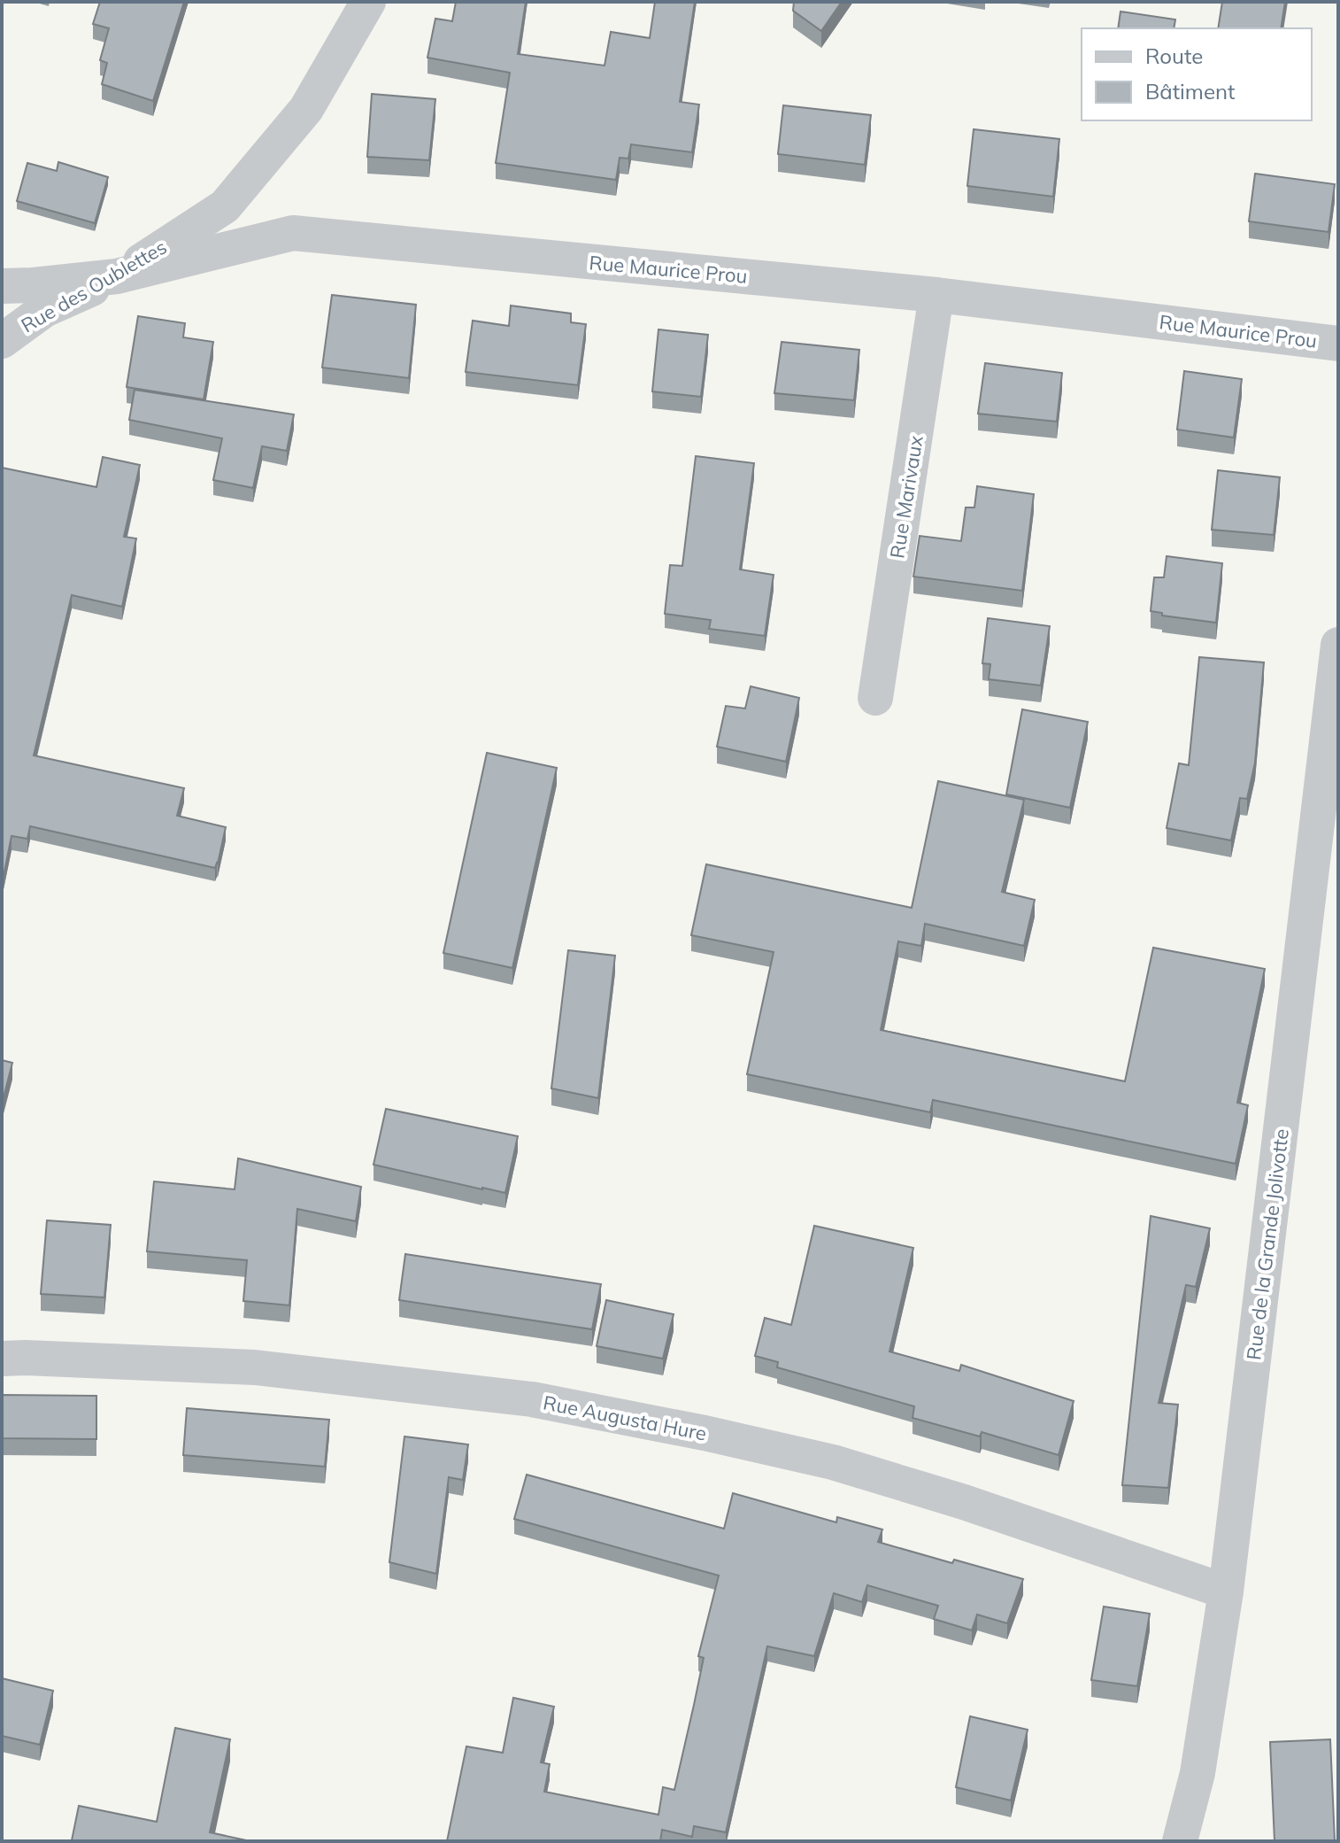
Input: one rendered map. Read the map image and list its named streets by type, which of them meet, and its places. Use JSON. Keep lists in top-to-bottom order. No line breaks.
{"streets":{"street":["Rue Maurice Prou","Rue des Oublettes","Rue Marivaux","Rue de la Grande Jolivotte","Rue Augusta Hure"]},"crossings":[["Rue Maurice Prou","Rue des Oublettes"],["Rue Maurice Prou","Rue Marivaux"],["Rue de la Grande Jolivotte","Rue Augusta Hure"]],"legend":["Route","Bâtiment"]}
